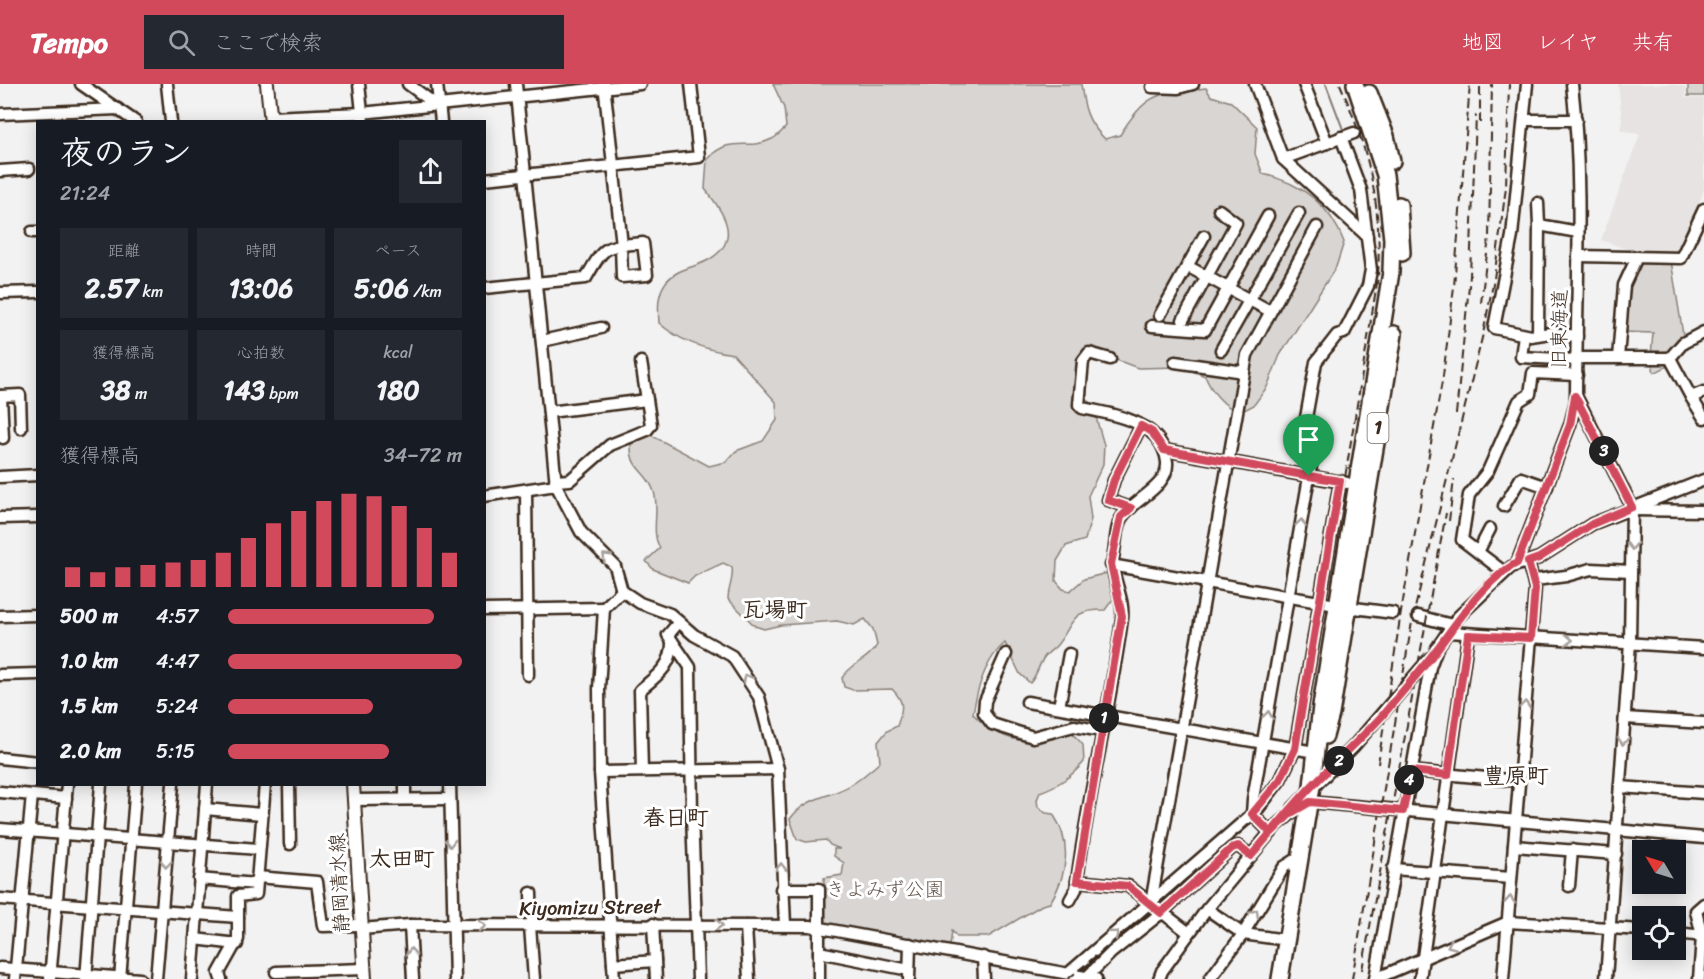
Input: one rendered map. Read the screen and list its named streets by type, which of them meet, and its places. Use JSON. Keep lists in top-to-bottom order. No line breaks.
{"streets":{"highway":["1"],"main road":["静岡清水線"],"street":["旧東海道","Kiyomizu Street"]},"crossings":[["静岡清水線","Kiyomizu Street"]],"districts":["瓦場町","豊原町","春日町","太田町"],"parks":["きよみず公園"],"north":"top left","page":{"header":"Tempo","search":"ここで検索","nav":["地図","レイヤ","共有"],"heading":["夜のラン","21:24"],"stats":[["距離","2.57 km"],["時間","13:06"],["ペース","5:06 /km"],["獲得標高","38 m"],["心拍数","143 bpm"],["kcal","180"]],"chart":["獲得標高","34–72 m"],"pins":["3","1","2","4"],"list":[{"name":"500 m","note":"4:57"},{"name":"1.0 km","note":"4:47"},{"name":"1.5 km","note":"5:24"},{"name":"2.0 km","note":"5:15"}]}}
